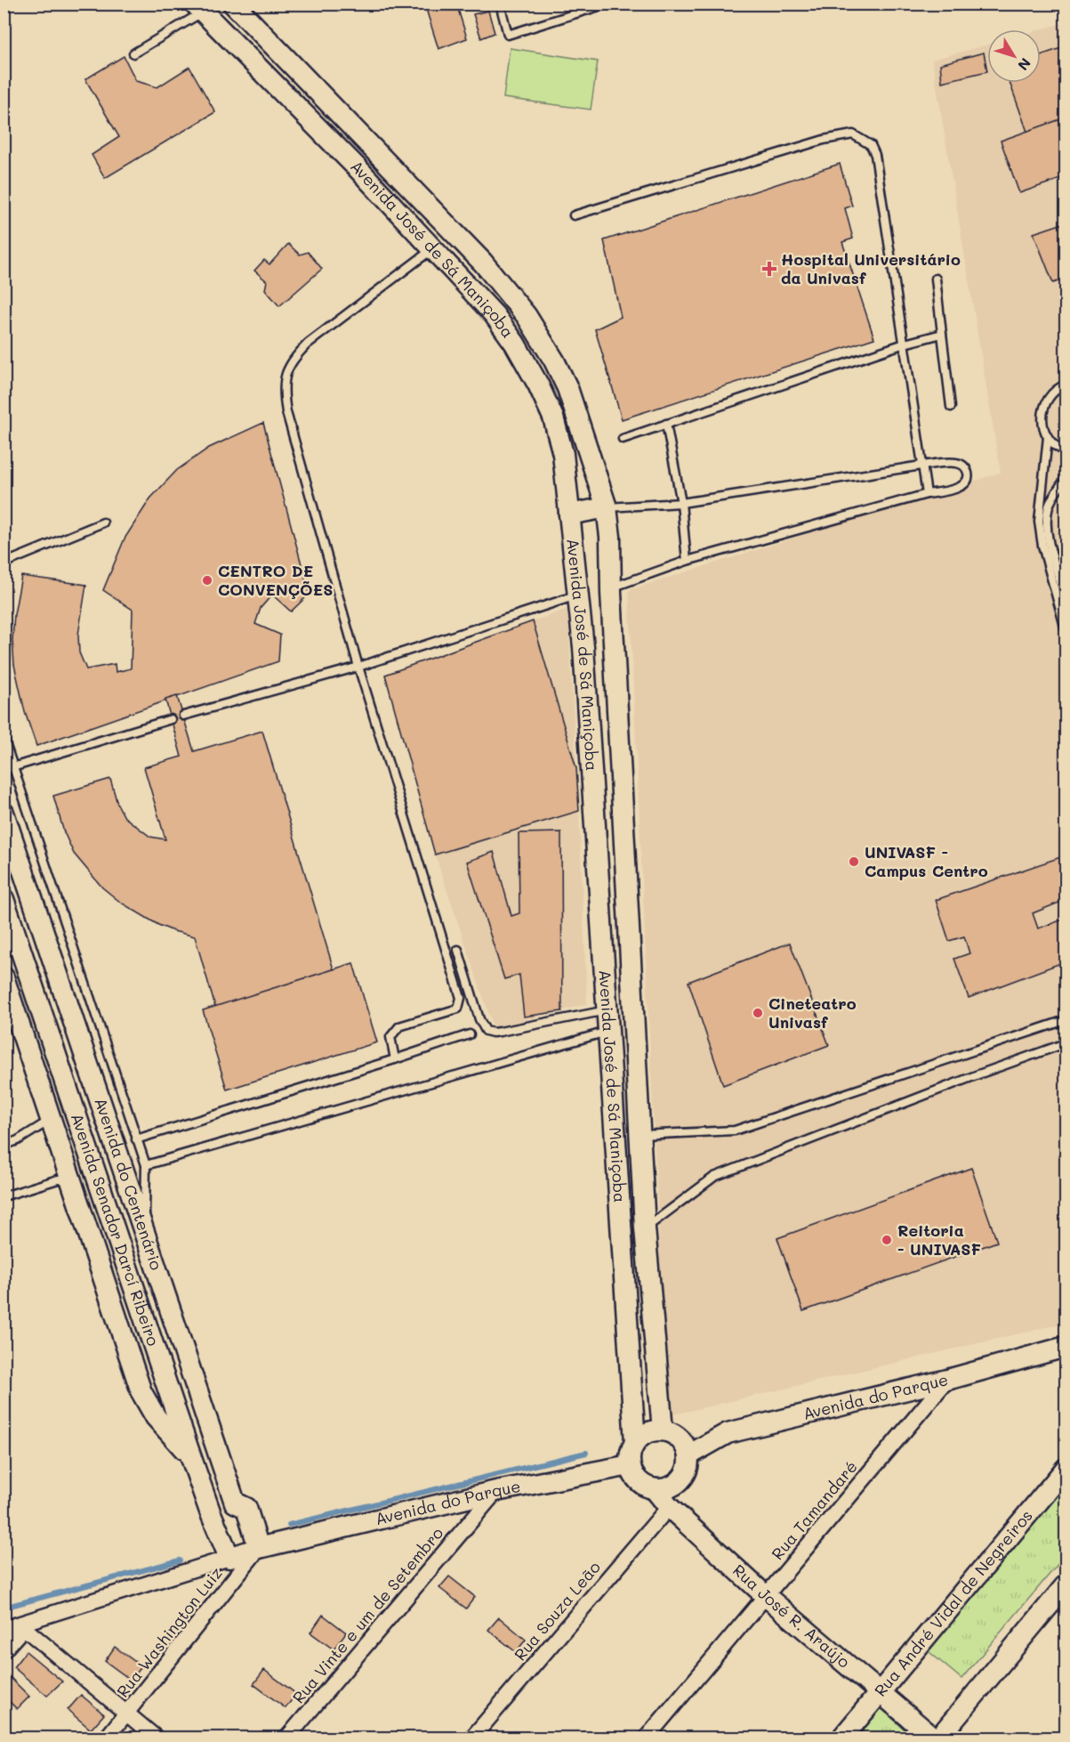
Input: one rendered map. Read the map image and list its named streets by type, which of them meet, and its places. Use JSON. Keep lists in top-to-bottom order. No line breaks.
{"streets":{"main road":["Avenida José de Sá Maniçoba","Avenida do Centenário","Avenida Senador Darcí Ribeiro","Avenida do Parque","Rua André Vidal de Negreiros","Rua José R. Araújo"],"street":["Rua Tamandaré","Rua Souza Leão","Rua Vinte e um de Setembro","Rua Washington Luiz"]},"crossings":[["Avenida José de Sá Maniçoba","Avenida do Parque"],["Avenida José de Sá Maniçoba","Rua José R. Araújo"],["Avenida do Centenário","Avenida do Parque"],["Avenida do Centenário","Rua Washington Luiz"],["Avenida Senador Darcí Ribeiro","Avenida do Parque"],["Avenida do Parque","Rua Tamandaré"],["Avenida do Parque","Rua Vinte e um de Setembro"],["Avenida do Parque","Rua José R. Araújo"],["Avenida do Parque","Rua Washington Luiz"],["Rua Tamandaré","Rua José R. Araújo"],["Rua André Vidal de Negreiros","Rua José R. Araújo"],["Rua Souza Leão","Rua José R. Araújo"]],"places":{"health":["Hospital Universitário da Univasf"],"other":["CENTRO DE CONVENÇÕES","UNIVASF - Campus Centro","Cineteatro Univasf","Reitoria - UNIVASF"]},"north":"bottom right"}
